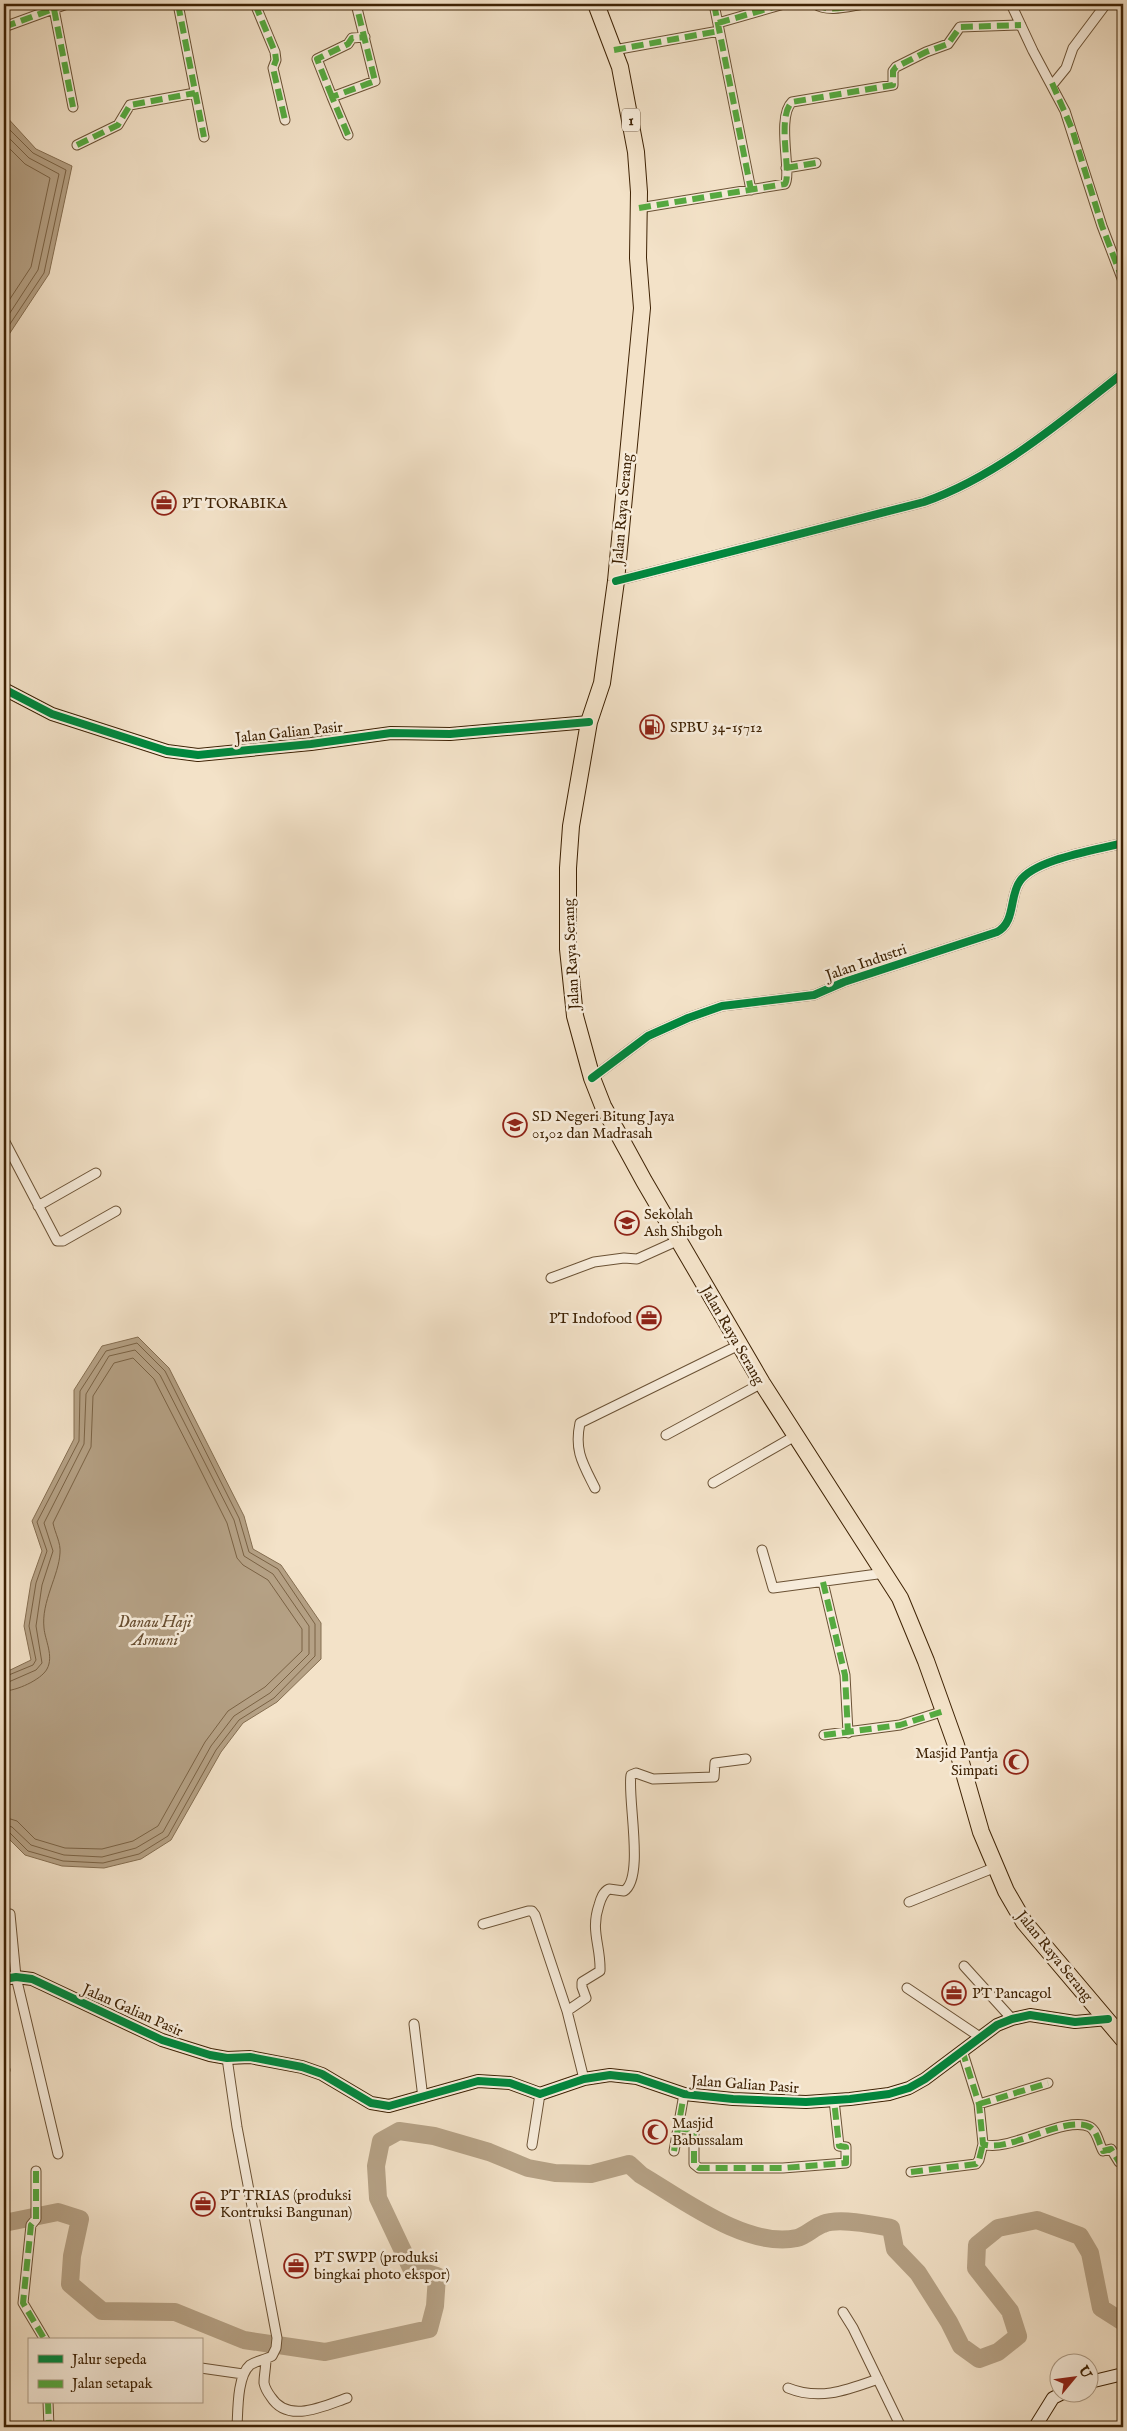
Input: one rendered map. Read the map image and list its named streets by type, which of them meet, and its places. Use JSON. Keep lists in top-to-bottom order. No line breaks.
{"streets":{"highway":["1","Jalan Raya Serang"],"street":["Jalan Galian Pasir","Jalan Industri"]},"crossings":[["Jalan Raya Serang","Jalan Galian Pasir"],["Jalan Raya Serang","Jalan Industri"]],"water":["Danau Haji Asmuni"],"places":{"office":["PT TORABIKA","PT Indofood","PT Pancagol","PT TRIAS (produksi Kontruksi Bangunan)","PT SWPP (produksi bingkai photo ekspor)"],"fuel station":["SPBU 34-15712"],"school or university":["SD Negeri Bitung Jaya 01,02 dan Madrasah","Sekolah Ash Shibgoh"],"mosque":["Masjid Pantja Simpati","Masjid Babussalam"]},"legend":["Jalur sepeda","Jalan setapak"],"north":"top right"}
